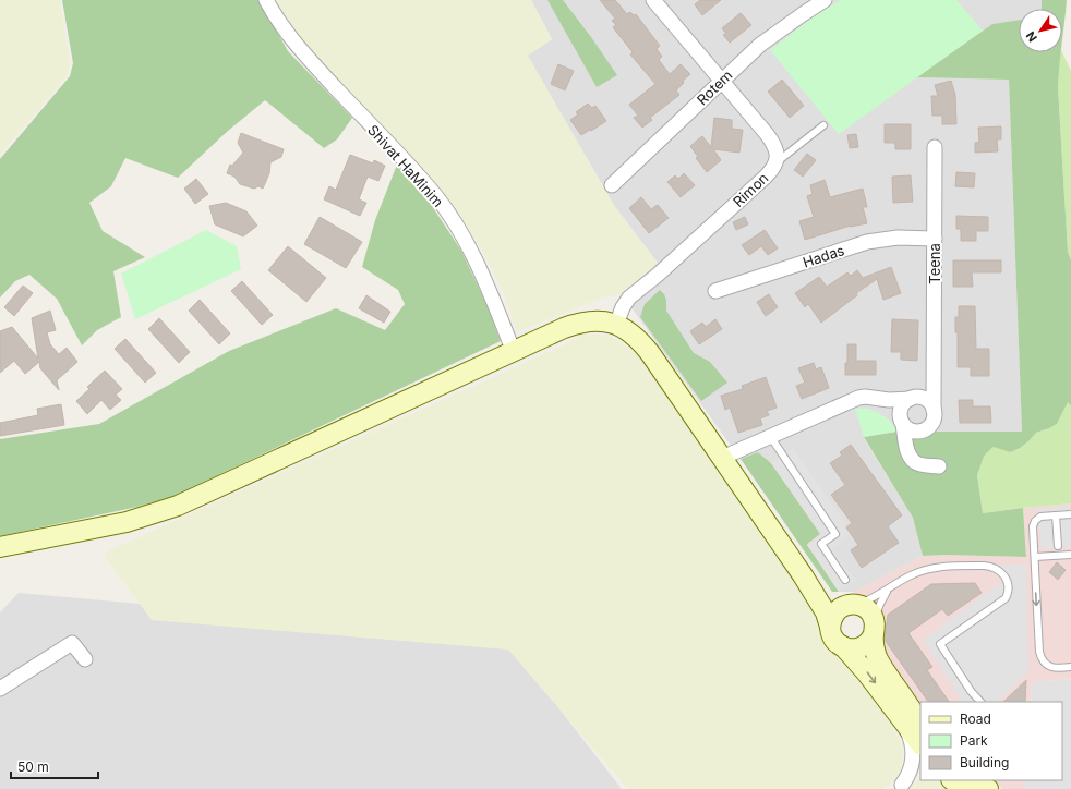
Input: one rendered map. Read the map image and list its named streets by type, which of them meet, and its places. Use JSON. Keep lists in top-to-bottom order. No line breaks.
{"streets":{"street":["Rotem","Shivat HaMinim","Rimon","Hadas","Teena"]},"crossings":[["Rotem","Rimon"],["Hadas","Teena"]],"legend":["Road","Park","Building"],"scale_bar":"50 m","north":"bottom left"}
